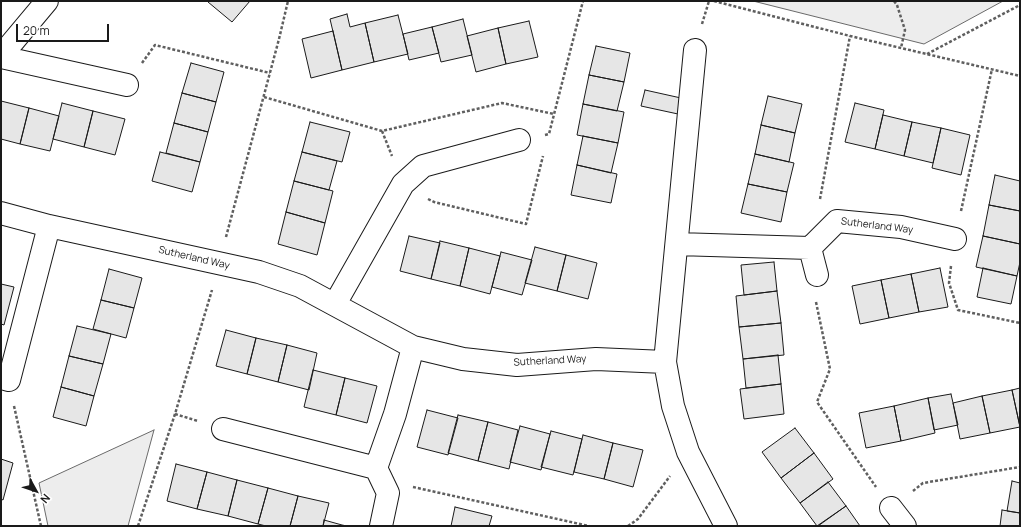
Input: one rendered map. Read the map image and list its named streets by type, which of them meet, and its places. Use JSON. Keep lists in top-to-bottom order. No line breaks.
{"streets":{"street":["Sutherland Way"]},"scale_bar":"20 m","north":"bottom right"}
